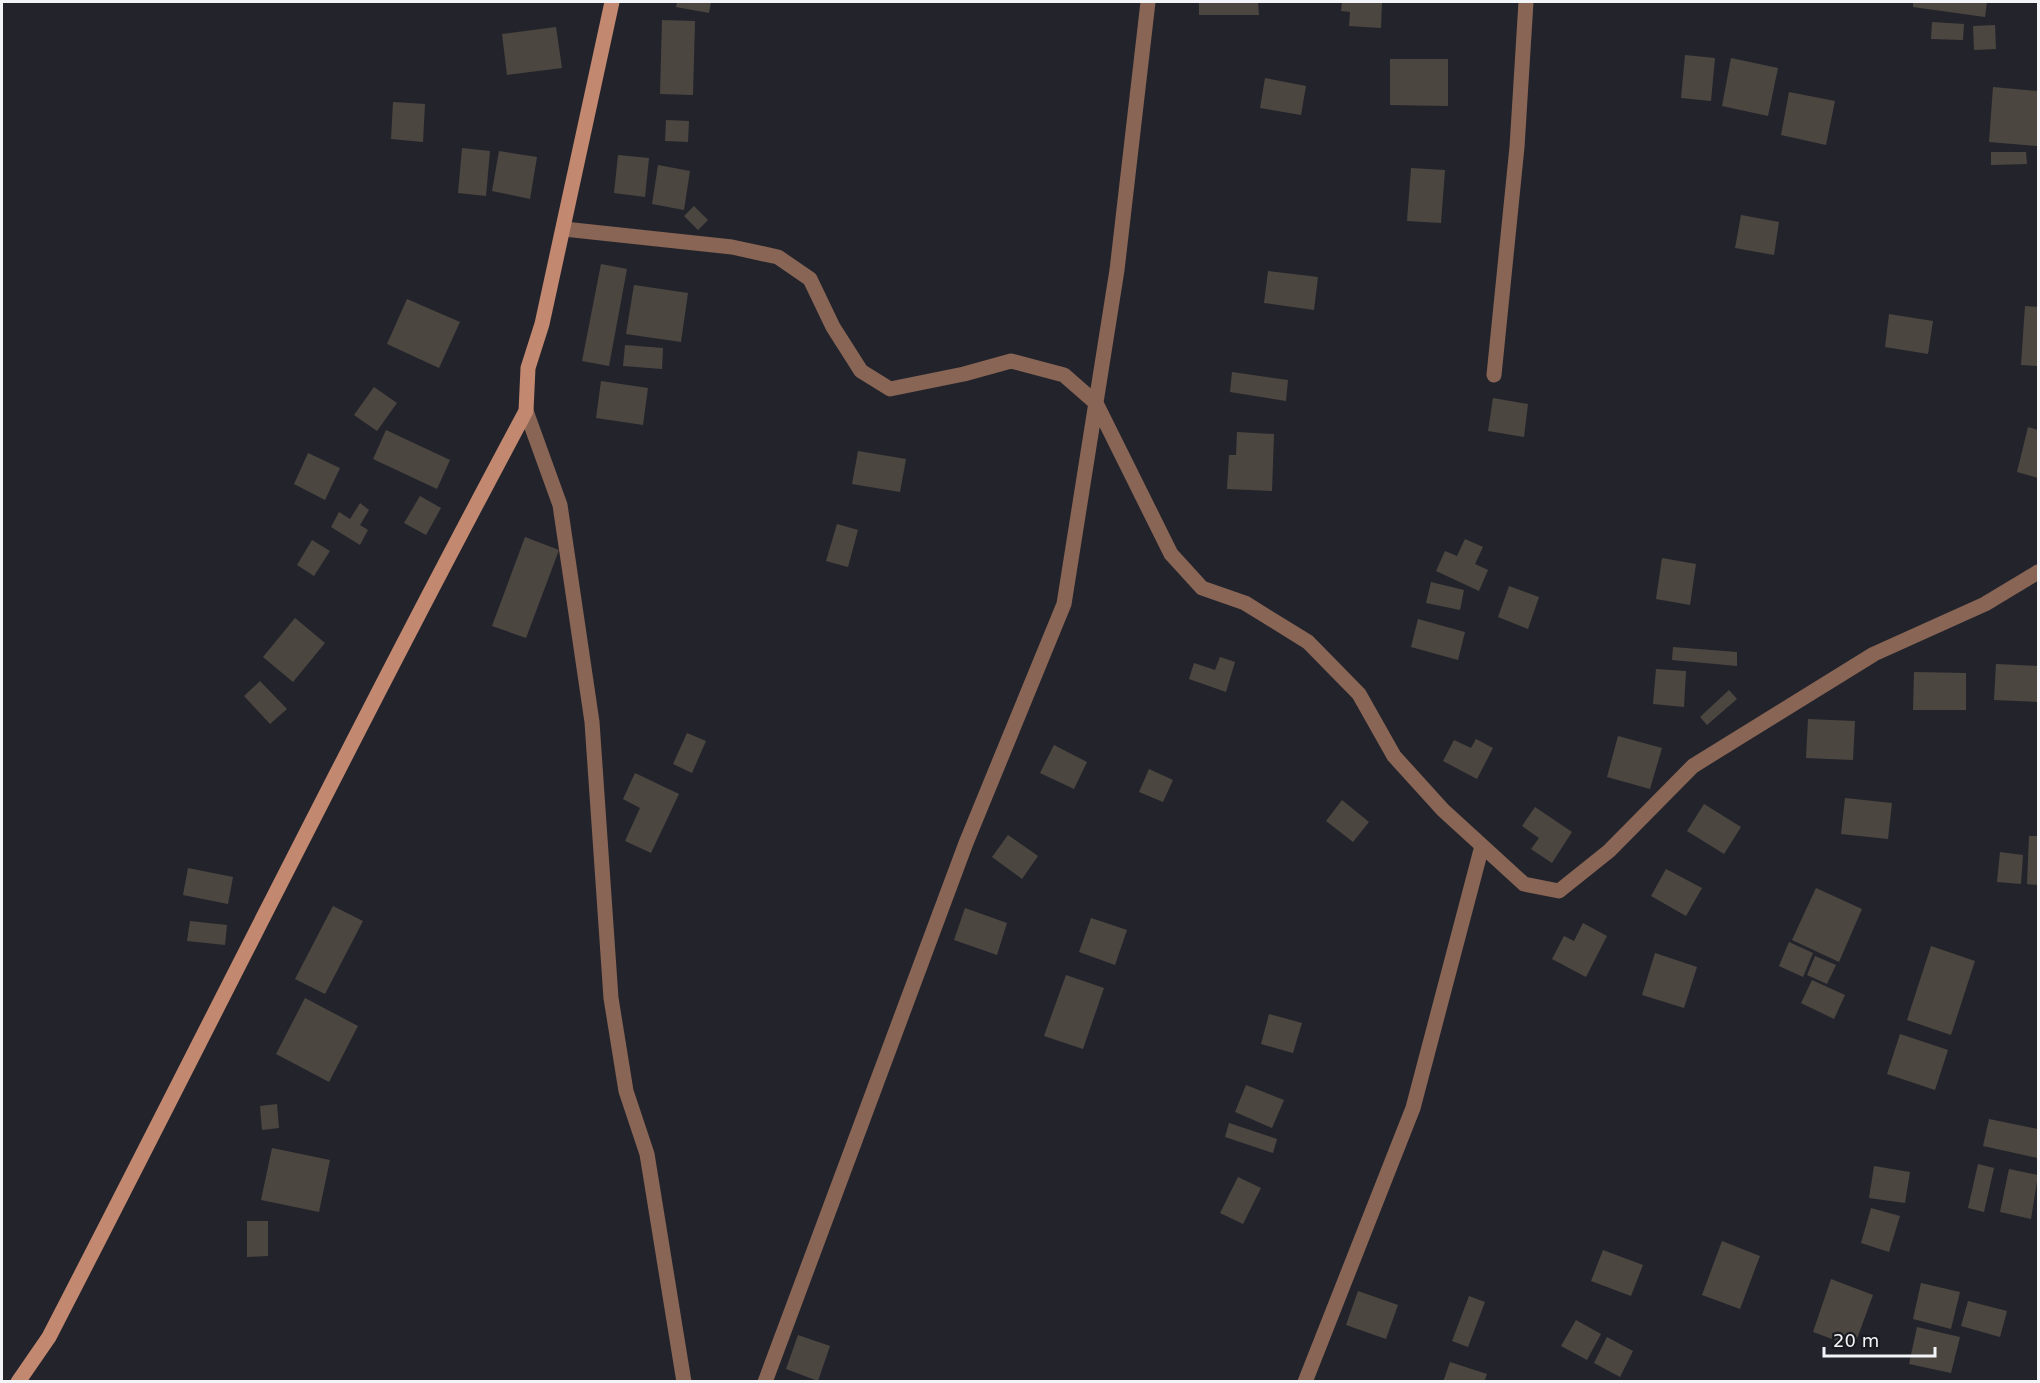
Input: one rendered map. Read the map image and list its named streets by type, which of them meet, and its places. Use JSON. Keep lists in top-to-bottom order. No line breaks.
{"scale_bar":"20 m"}
